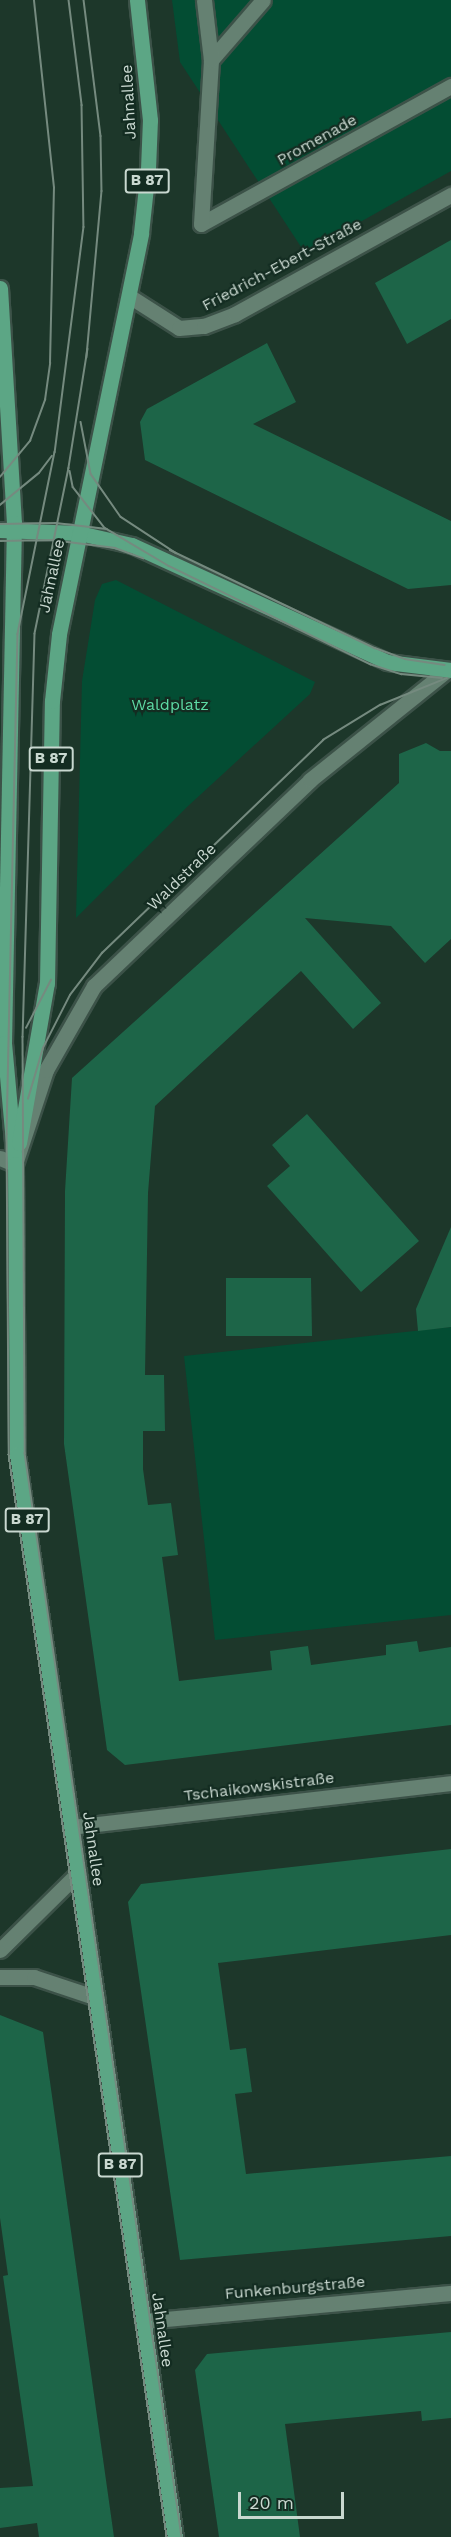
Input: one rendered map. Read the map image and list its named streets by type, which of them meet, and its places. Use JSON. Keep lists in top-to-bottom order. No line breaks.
{"streets":{"main road":["Jahnallee","B 87","Waldstraße"],"street":["Promenade","Friedrich-Ebert-Straße","Tschaikowskistraße","Funkenburgstraße"]},"crossings":[["Jahnallee","Friedrich-Ebert-Straße"],["Jahnallee","Waldstraße"],["Jahnallee","Tschaikowskistraße"],["Jahnallee","Funkenburgstraße"]],"parks":["Waldplatz"],"scale_bar":"20 m"}
